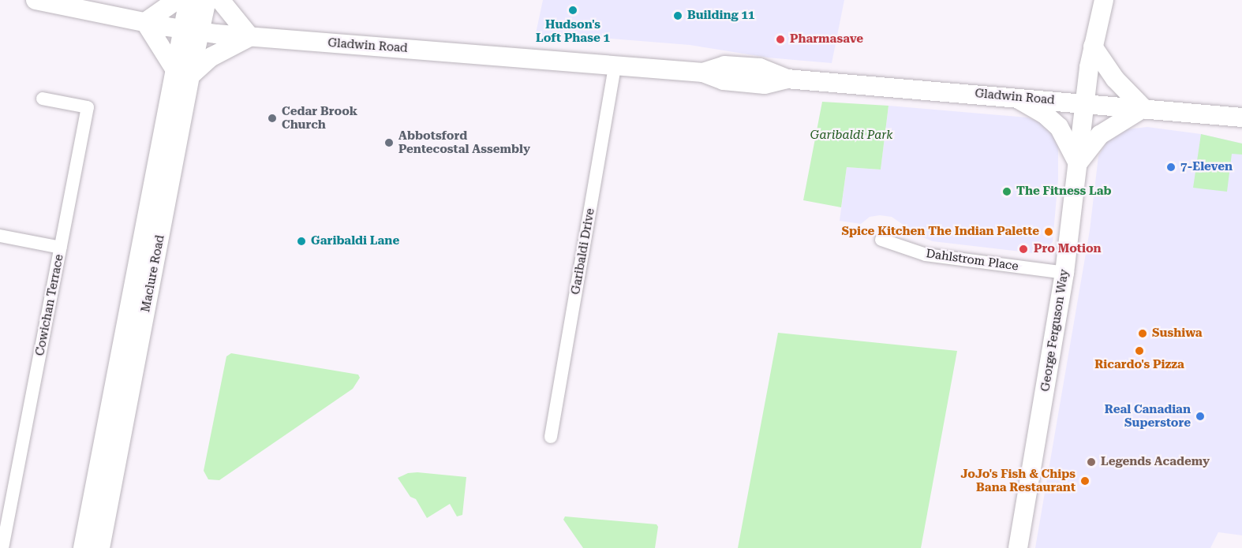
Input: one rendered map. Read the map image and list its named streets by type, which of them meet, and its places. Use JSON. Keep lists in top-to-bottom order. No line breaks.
{"streets":{"main road":["Gladwin Road","Maclure Road","George Ferguson Way"],"street":["Garibaldi Drive","Dahlstrom Place","Cowichan Terrace"]},"crossings":[["Gladwin Road","Garibaldi Drive"],["Gladwin Road","Maclure Road"],["Gladwin Road","George Ferguson Way"],["Dahlstrom Place","George Ferguson Way"]],"parks":["Garibaldi Park"],"places":["Hudson's Loft Phase 1","Building 11","Pharmasave","Cedar Brook Church","Abbotsford Pentecostal Assembly","7-Eleven","The Fitness Lab","Spice Kitchen The Indian Palette","Garibaldi Lane","Pro Motion","Sushiwa","Ricardo's Pizza","Real Canadian Superstore","Legends Academy","JoJo's Fish & Chips Bana Restaurant"]}
